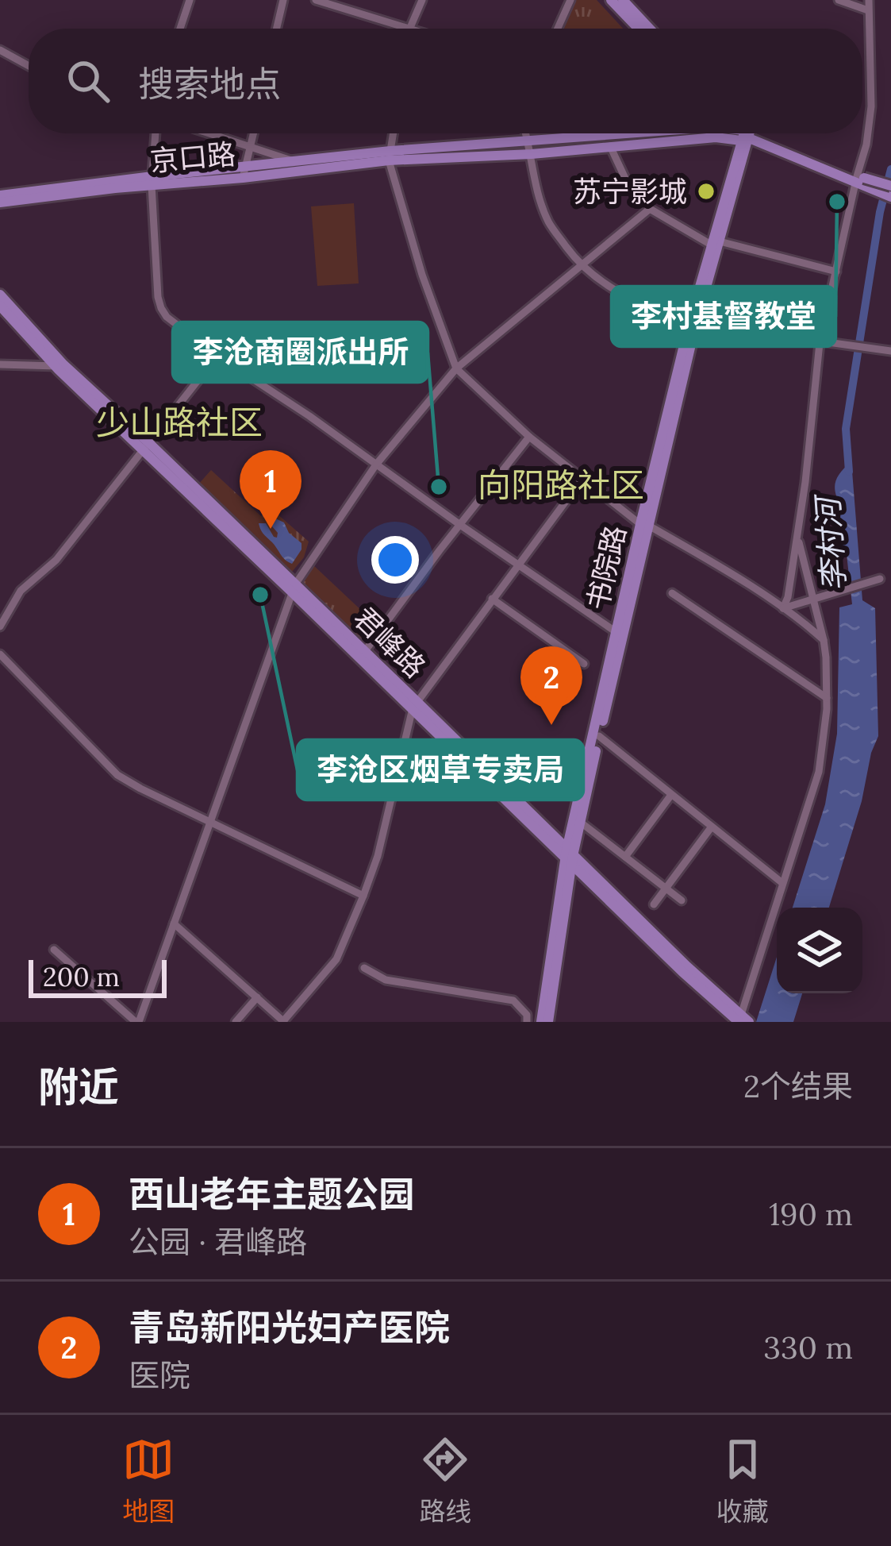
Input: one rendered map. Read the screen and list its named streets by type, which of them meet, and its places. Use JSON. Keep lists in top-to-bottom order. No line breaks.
{"streets":{"main road":["京口路","书院路","君峰路"]},"crossings":[["书院路","君峰路"]],"districts":["少山路社区","向阳路社区"],"water":["李村河"],"places":["苏宁影城","李村基督教堂","李沧商圈派出所","李沧区烟草专卖局"],"scale_bar":"200 m","page":{"search":"搜索地点","pins":["1","2"],"scale":"200 m","heading":["附近","2个结果"],"list":[{"mark":"1","name":"西山老年主题公园","note":"公园 · 君峰路","value":"190 m"},{"mark":"2","name":"青岛新阳光妇产医院","note":"医院","value":"330 m"}],"nav":["地图","路线","收藏"]}}
